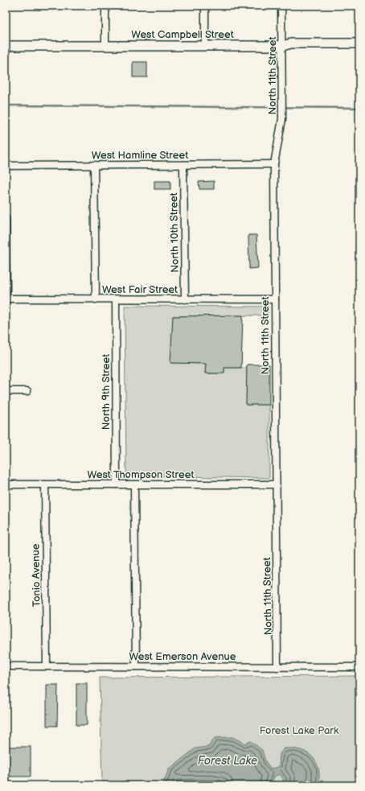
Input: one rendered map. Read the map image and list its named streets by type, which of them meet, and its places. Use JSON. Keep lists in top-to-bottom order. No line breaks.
{"streets":{"street":["West Campbell Street","North 11th Street","West Hamline Street","North 10th Street","West Fair Street","North 9th Street","West Thompson Street","Tonio Avenue","West Emerson Avenue"]},"crossings":[["West Campbell Street","North 11th Street"],["North 11th Street","West Hamline Street"],["North 11th Street","West Fair Street"],["North 11th Street","West Thompson Street"],["North 11th Street","West Emerson Avenue"],["West Hamline Street","North 10th Street"],["North 10th Street","West Fair Street"],["West Fair Street","North 9th Street"],["North 9th Street","West Thompson Street"],["West Thompson Street","Tonio Avenue"],["Tonio Avenue","West Emerson Avenue"]],"water":["Forest Lake"],"parks":["Forest Lake Park"]}
